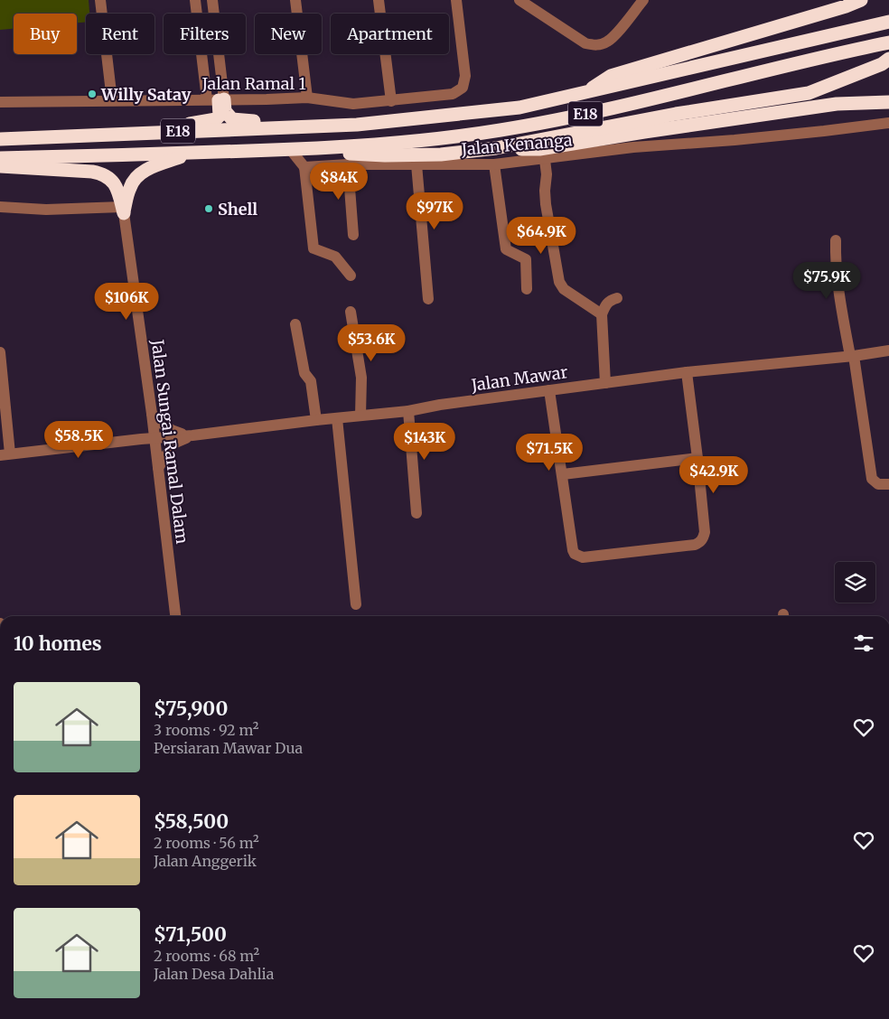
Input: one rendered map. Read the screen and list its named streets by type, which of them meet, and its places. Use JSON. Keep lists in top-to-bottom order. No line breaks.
{"streets":{"highway":["E18"],"street":["Jalan Ramal 1","Jalan Kenanga","Jalan Mawar","Jalan Sungai Ramal Dalam"]},"crossings":[["Jalan Mawar","Jalan Sungai Ramal Dalam"]],"places":["Willy Satay","Shell"],"page":{"chip":["Buy","Rent","Filters","New","Apartment"],"price":["$84K","$97K","$64.9K","$75.9K","$106K","$53.6K","$58.5K","$143K","$71.5K","$42.9K"],"heading":"10 homes","list":[{"name":"$75,900","note":"3 rooms · 92 m² · Persiaran Mawar Dua"},{"name":"$58,500","note":"2 rooms · 56 m² · Jalan Anggerik"},{"name":"$71,500","note":"2 rooms · 68 m² · Jalan Desa Dahlia"}]}}
